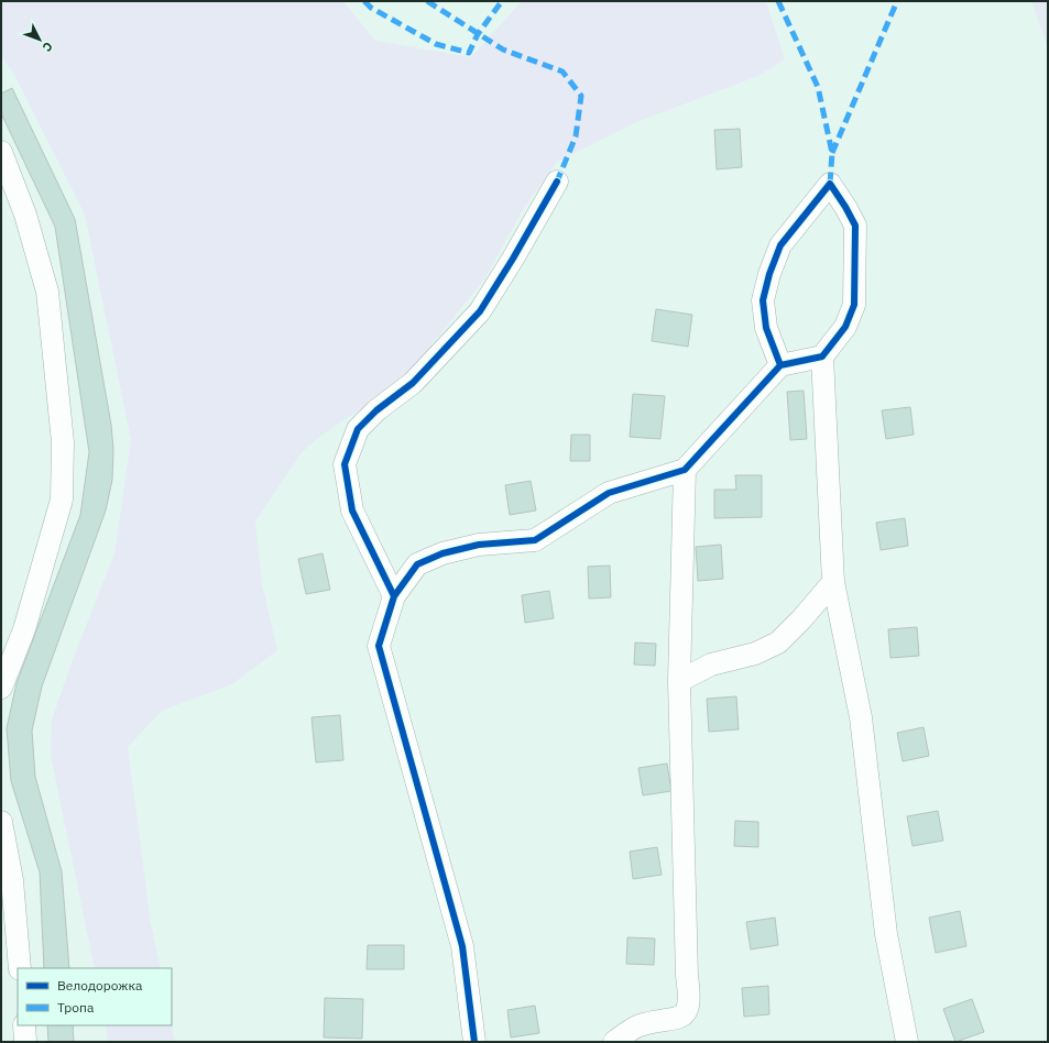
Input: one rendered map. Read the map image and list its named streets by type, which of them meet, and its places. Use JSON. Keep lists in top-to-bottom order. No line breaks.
{"legend":["Велодорожка","Тропа"],"north":"bottom right"}
